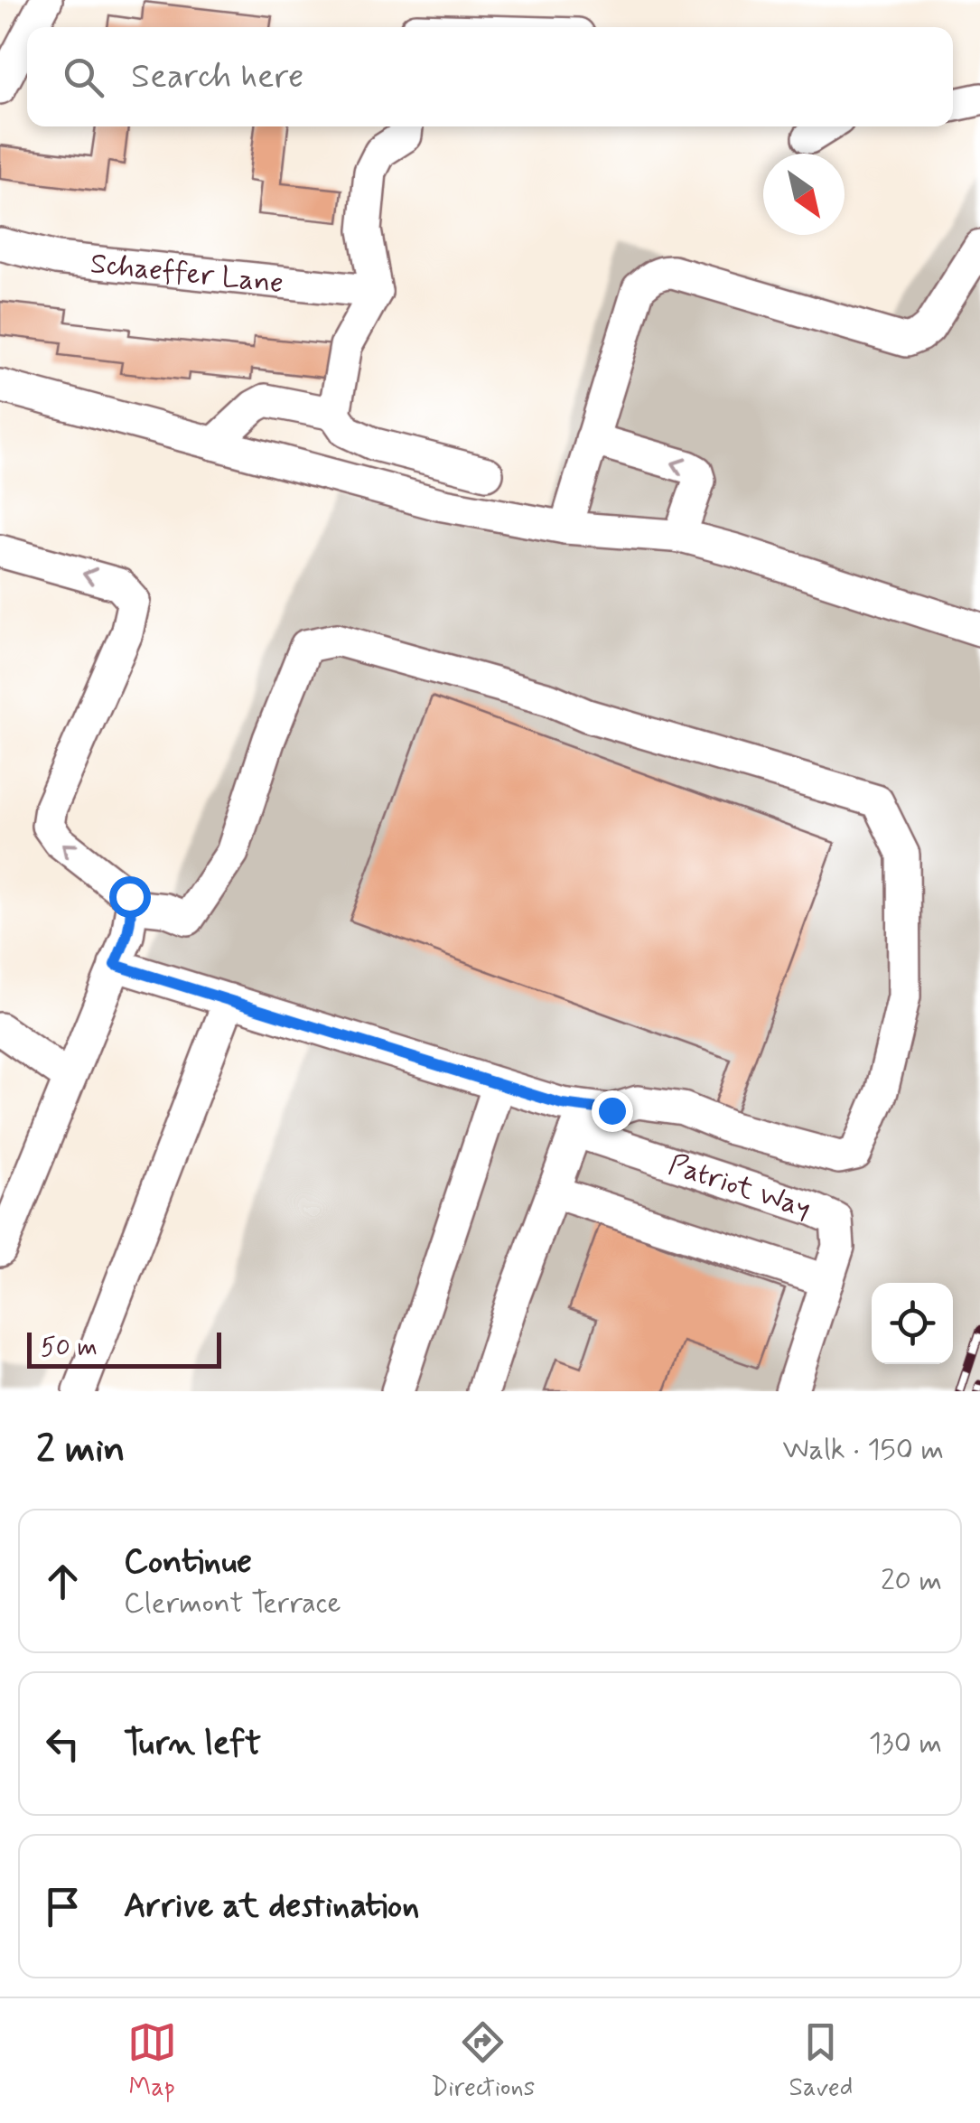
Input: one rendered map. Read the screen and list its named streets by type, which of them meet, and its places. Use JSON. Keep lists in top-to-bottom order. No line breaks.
{"streets":{"street":["Schaeffer Lane","Patriot Way"]},"scale_bar":"50 m","north":"bottom right","page":{"search":"Search here","scale":"50 m","heading":["2 min","Walk · 150 m"],"list":[["Continue","Clermont Terrace","20 m"],["Turn left","130 m"],"Arrive at destination"],"nav":["Map","Directions","Saved"]}}
